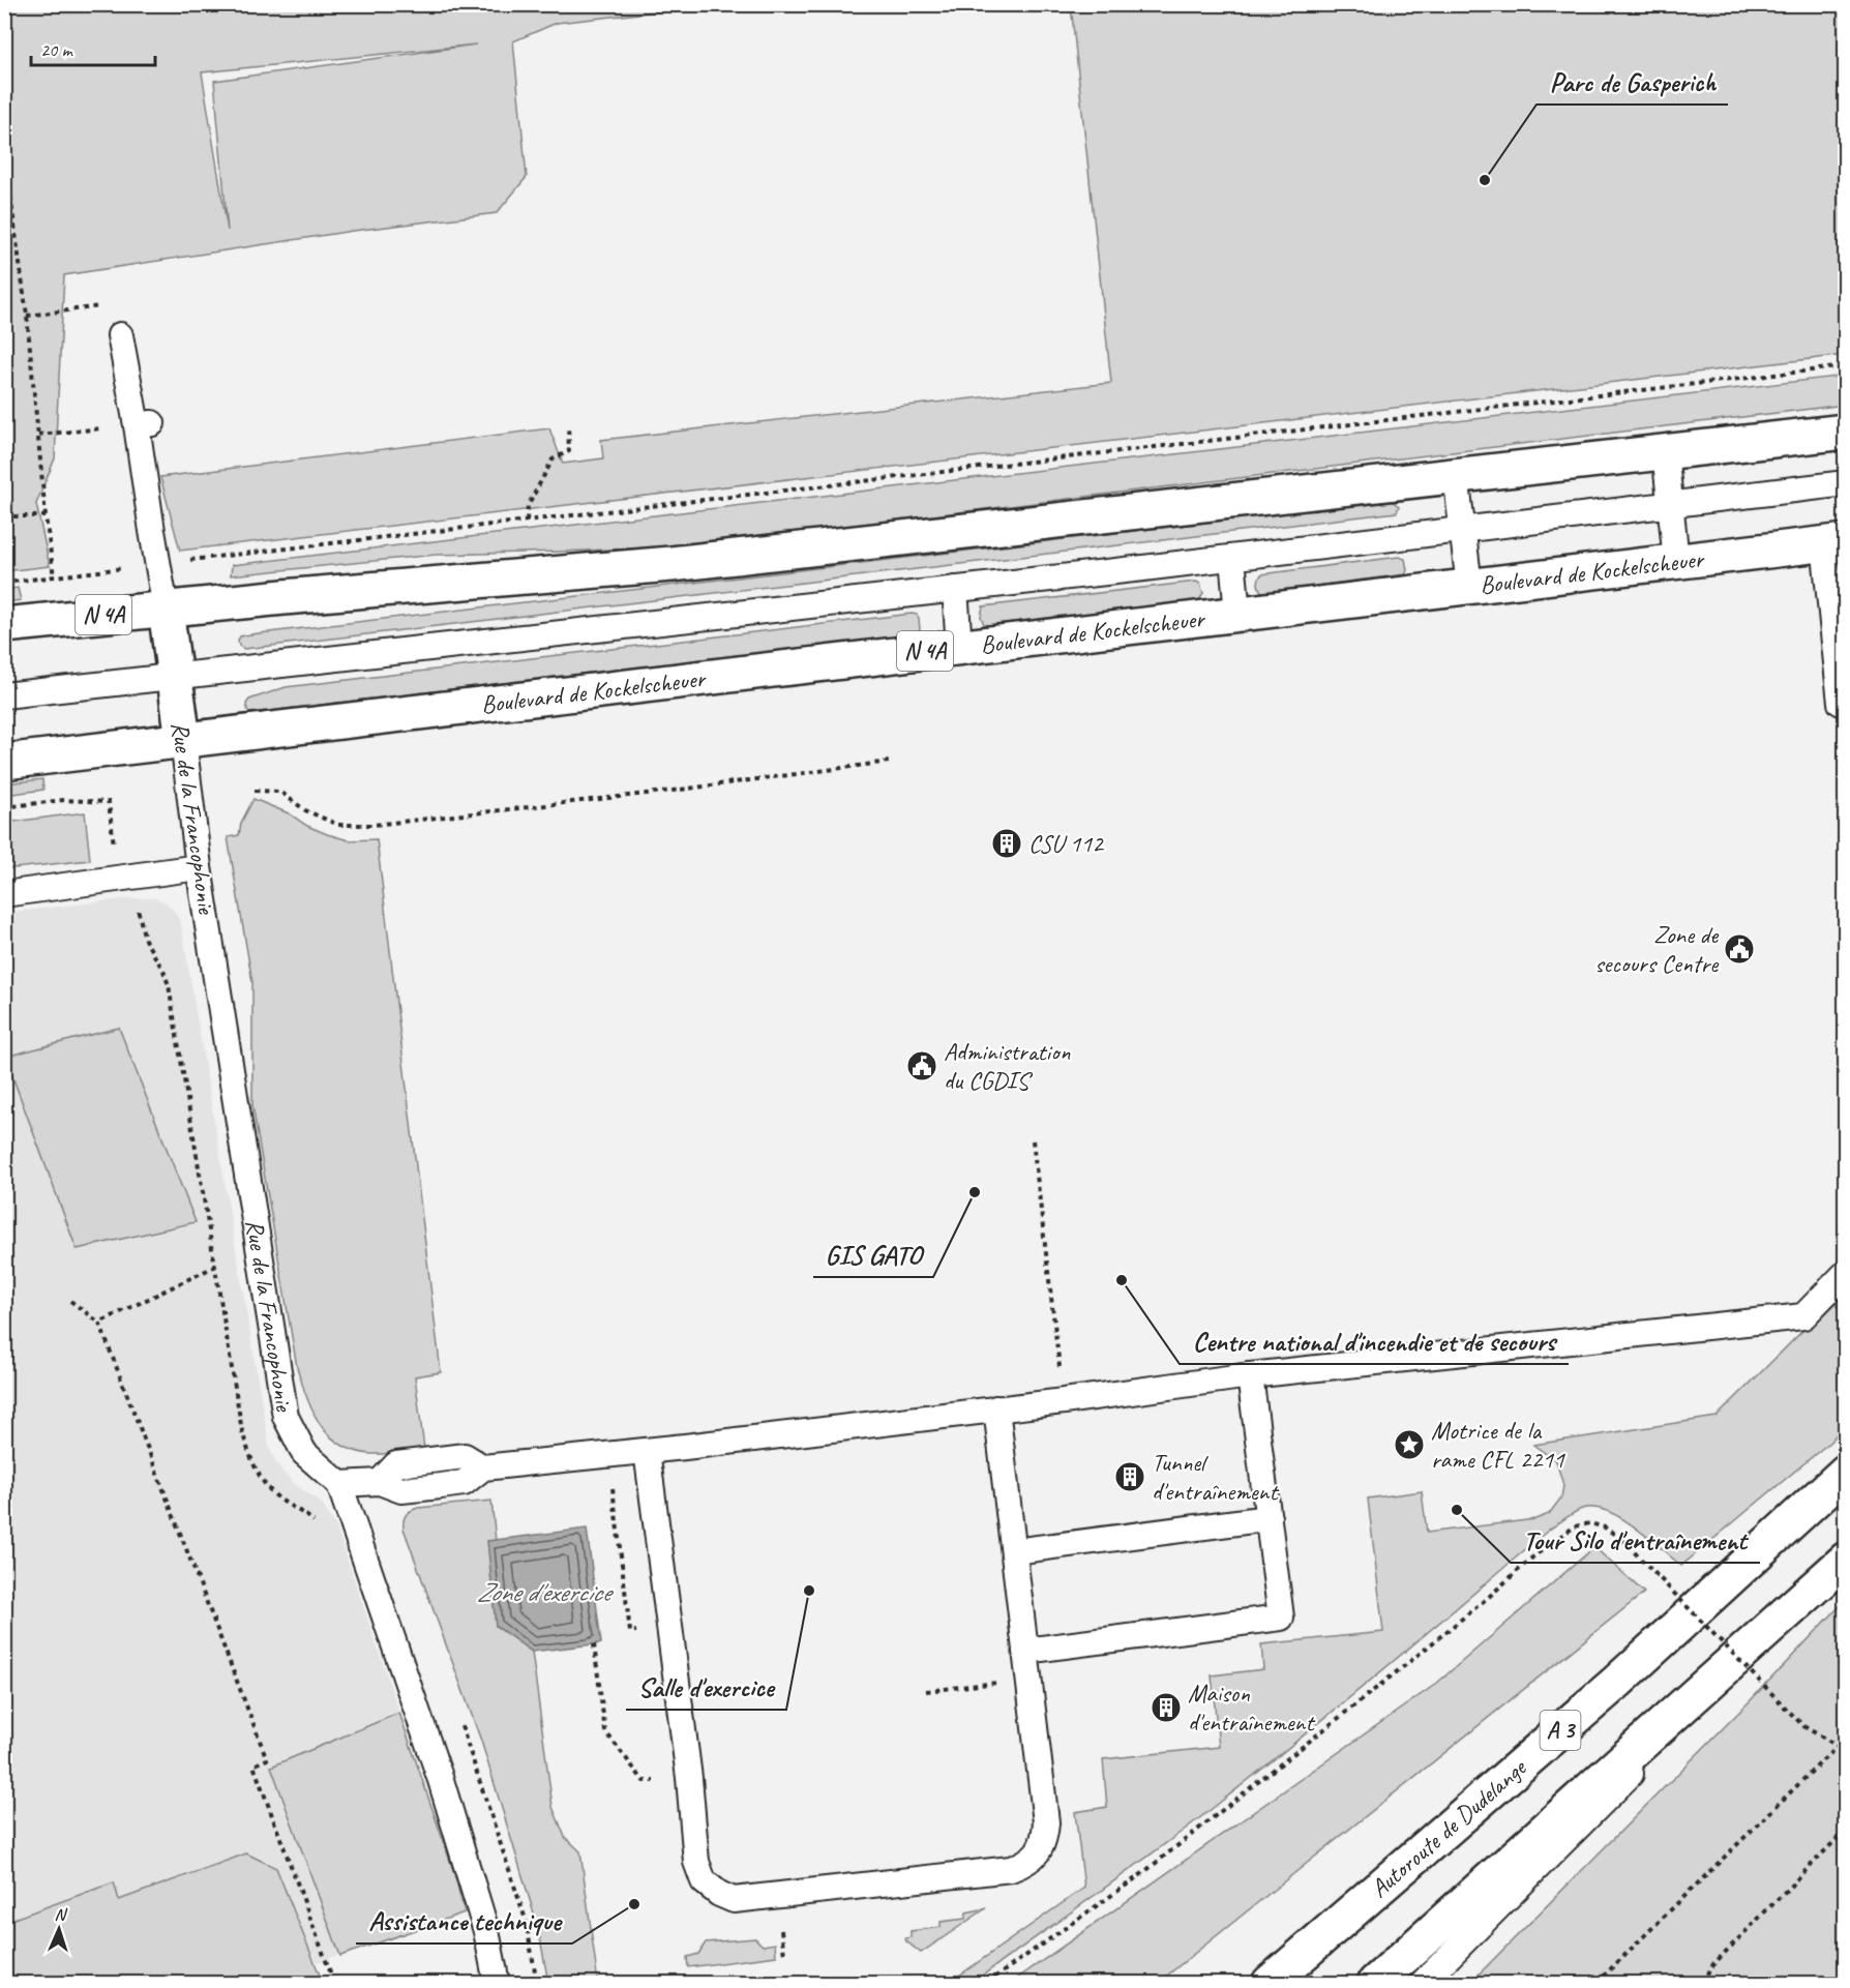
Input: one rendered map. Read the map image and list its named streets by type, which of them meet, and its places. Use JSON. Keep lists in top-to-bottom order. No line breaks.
{"streets":{"main road":["Boulevard de Kockelscheuer","N 4A","Rue de la Francophonie","A 3","Autoroute de Dudelange"]},"crossings":[["Boulevard de Kockelscheuer","Rue de la Francophonie"],["N 4A","Rue de la Francophonie"]],"water":["Zone d'exercice"],"places":{"other":["Parc de Gasperich","GIS GATO","Centre national d'incendie et de secours","Tour Silo d'entraînement","Salle d'exercice","Assistance technique"],"building":["CSU 112","Tunnel d'entraînement","Maison d'entraînement"],"public building":["Zone de secours Centre","Administration du CGDIS"],"place":["Motrice de la rame CFL 2211"]},"scale_bar":"20 m","north":"top"}
